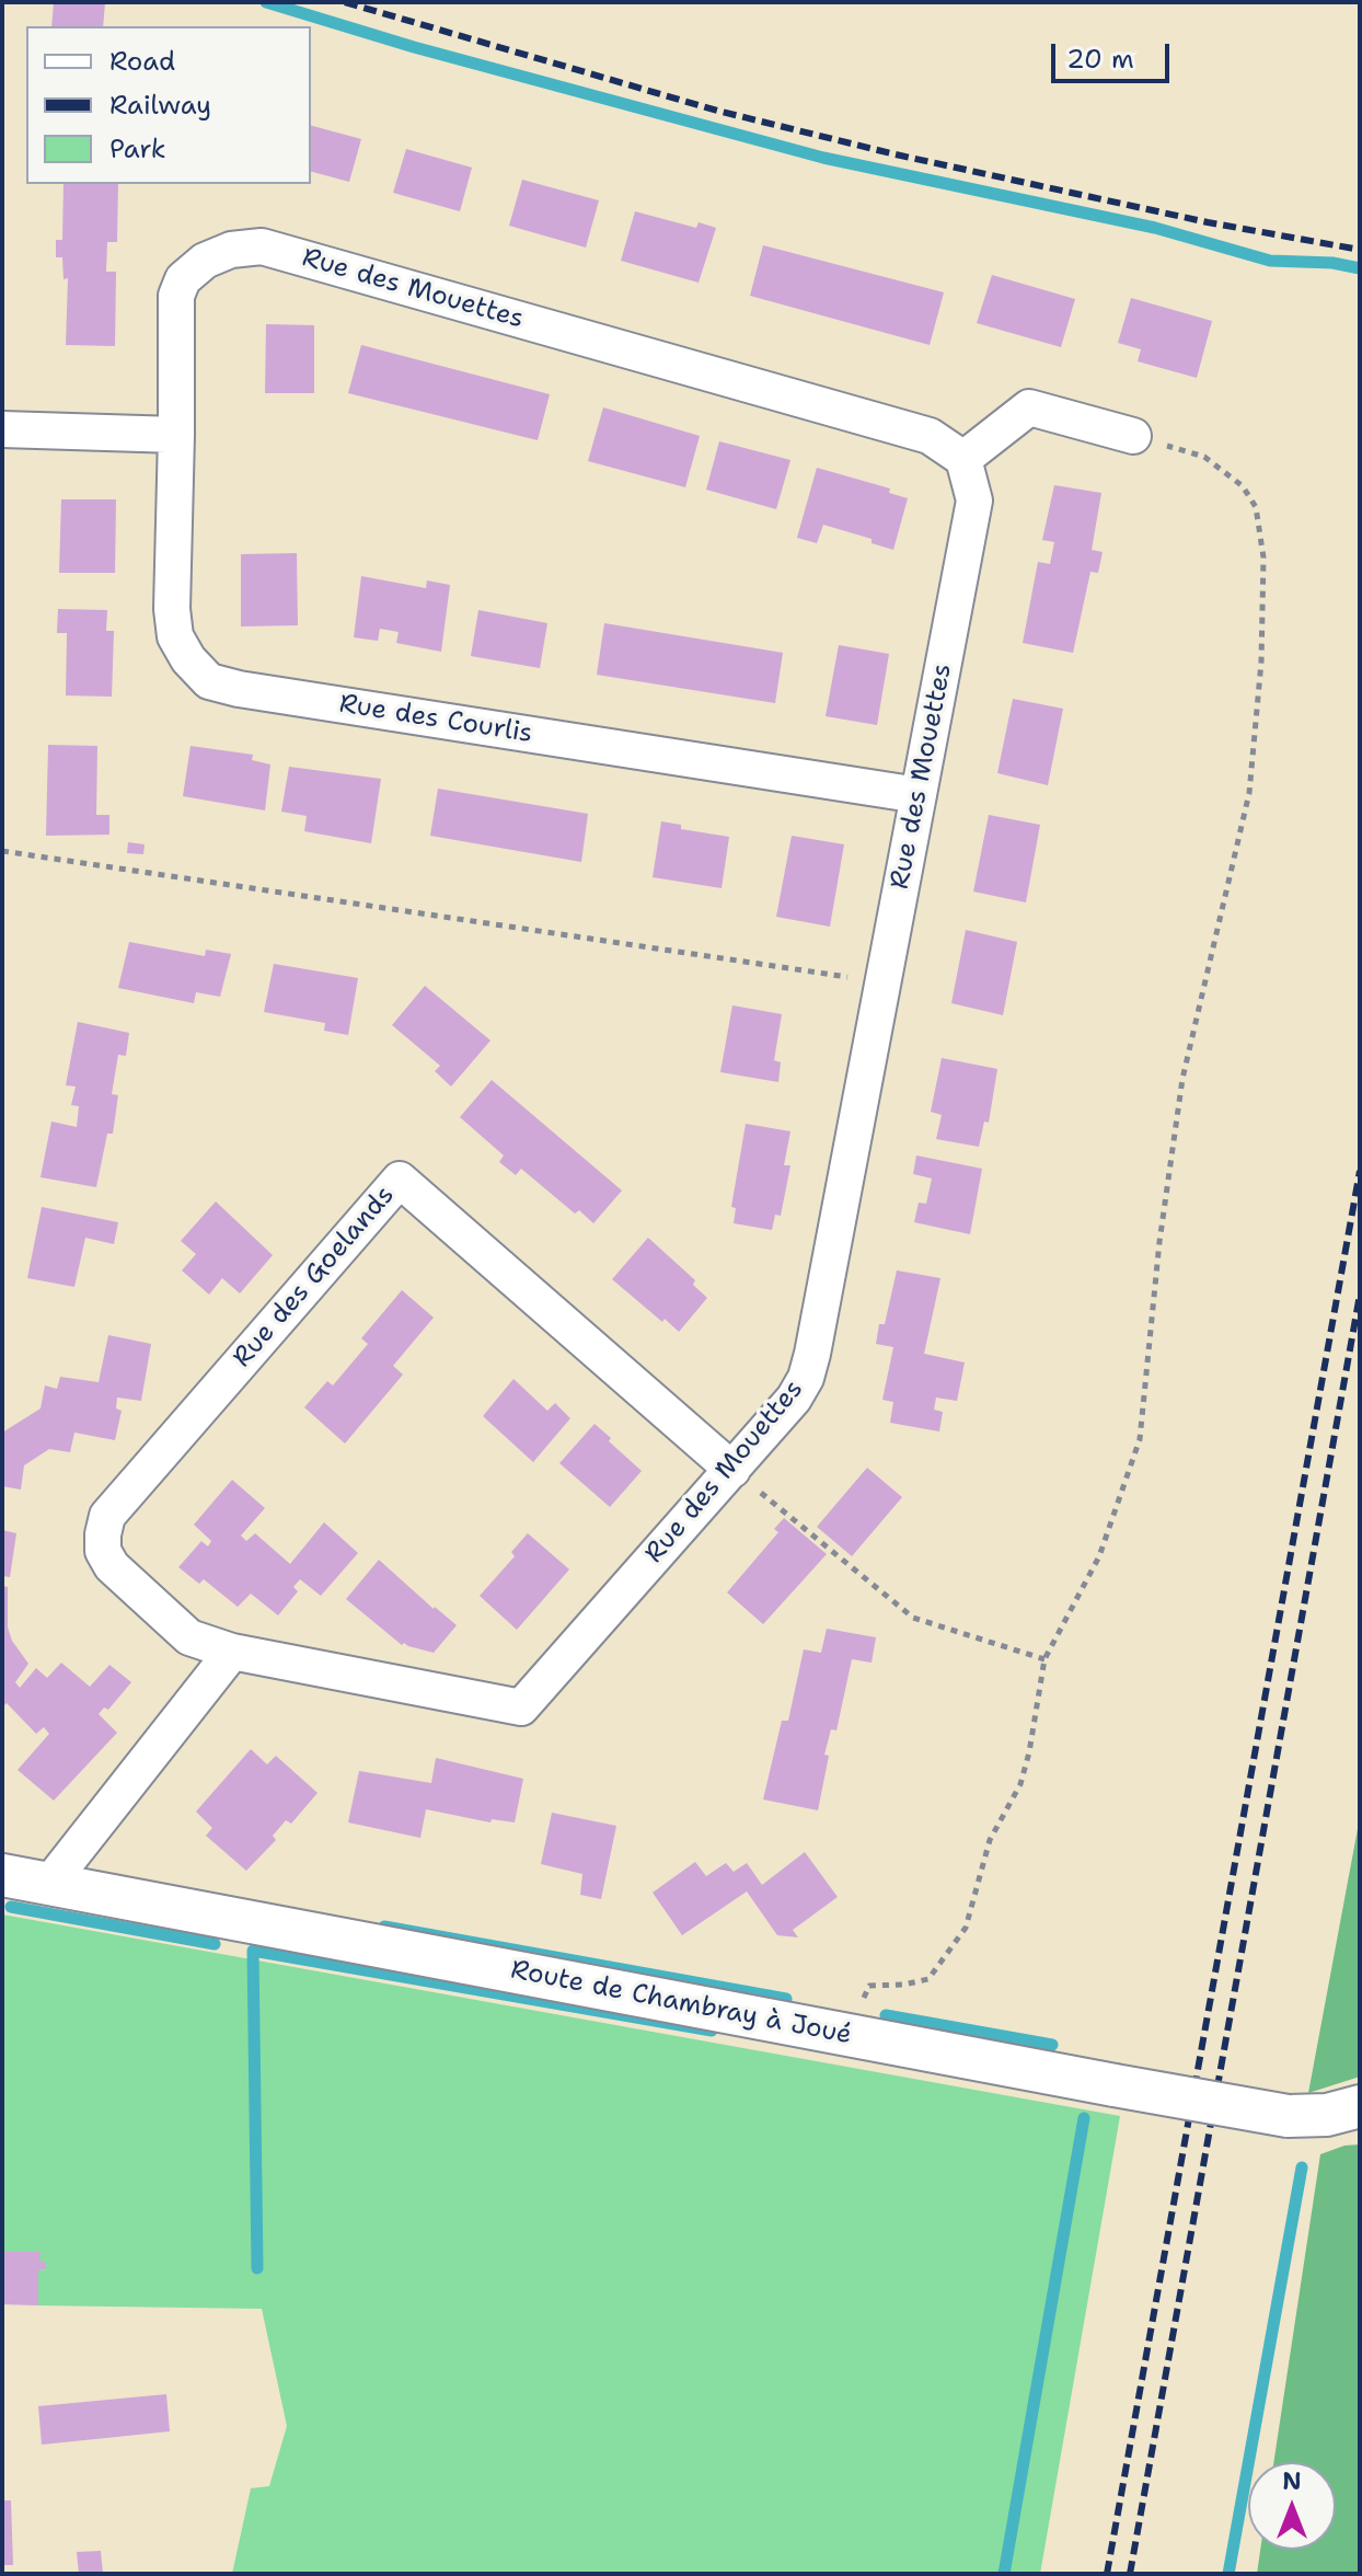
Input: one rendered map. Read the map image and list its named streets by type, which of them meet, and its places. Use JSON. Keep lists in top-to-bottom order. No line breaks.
{"streets":{"street":["Rue des Mouettes","Rue des Courlis","Rue des Goelands","Route de Chambray à Joué"]},"crossings":[["Rue des Mouettes","Rue des Courlis"],["Rue des Mouettes","Rue des Goelands"]],"legend":["Road","Railway","Park"],"scale_bar":"20 m","north":"top"}
